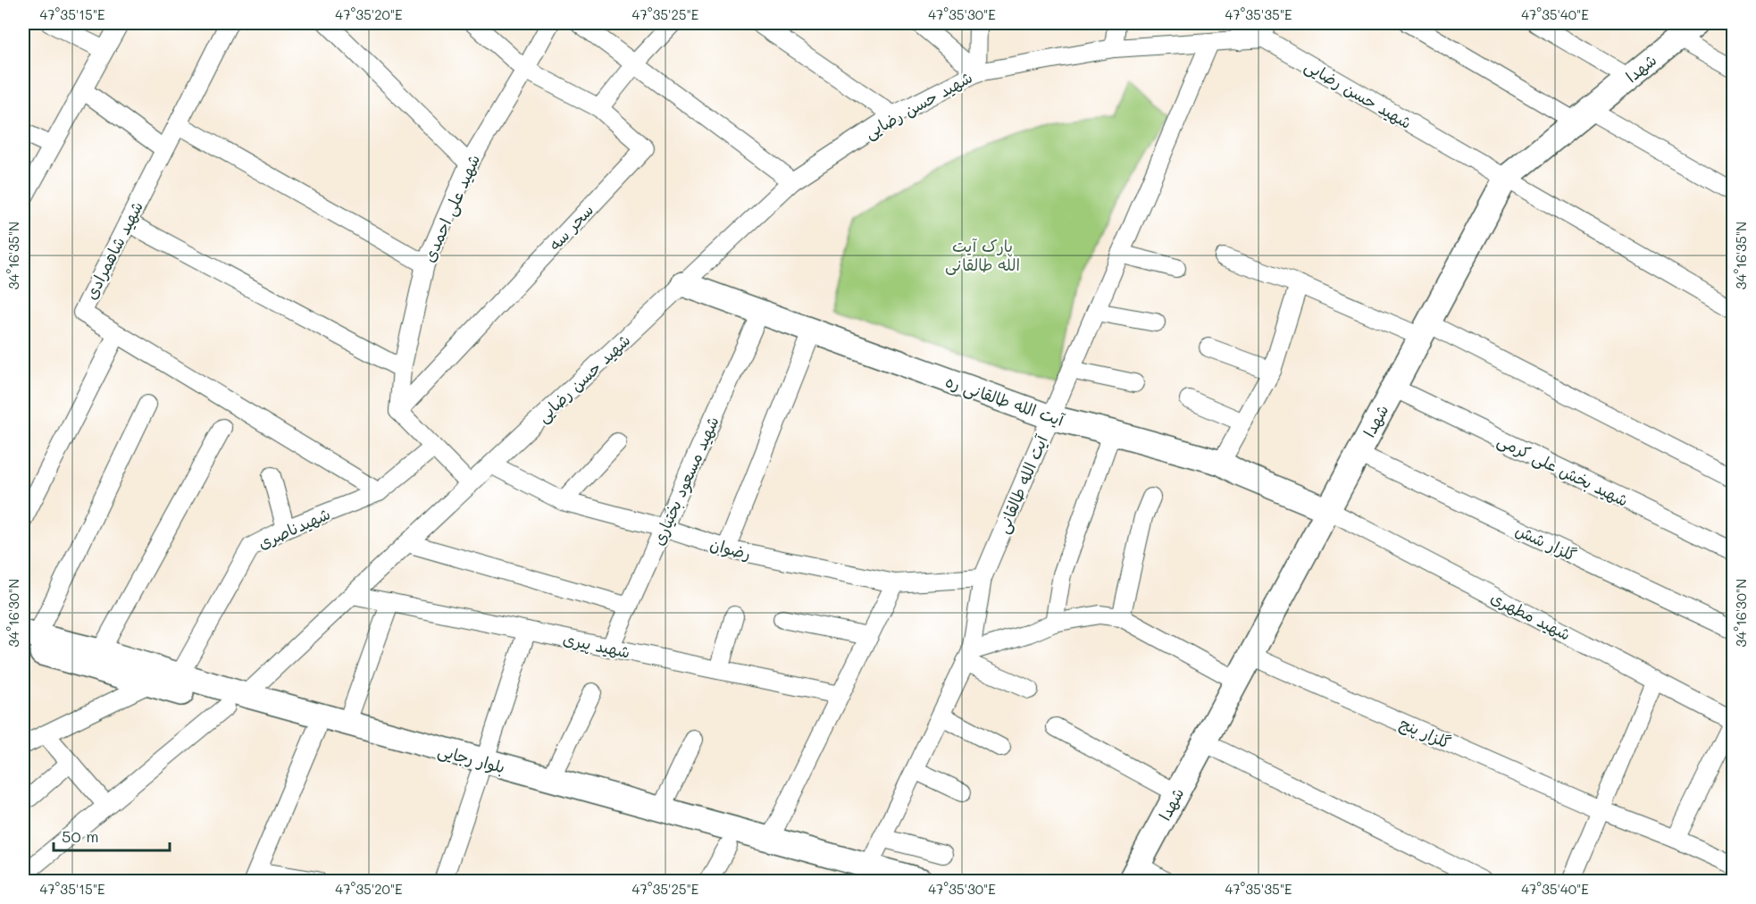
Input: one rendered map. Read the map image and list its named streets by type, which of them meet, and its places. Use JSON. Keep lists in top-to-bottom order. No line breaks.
{"streets":{"main road":["شهدا","آیت الله طالقانی ره","بلوار رجایی"],"street":["شهید حسن رضایی","شهید علی احمدی","سحر سه","شهید شاهمرادی","شهید بخش علی کرمی","شهید مسعود بختیاری","آیت الله طالقانی","شهیدناصری","گلزار شش","رضوان","شهید مطهری","شهید پیری","گلزار پنج"]},"crossings":[["شهدا","شهید حسن رضایی"],["شهدا","آیت الله طالقانی ره"],["شهدا","شهید بخش علی کرمی"],["شهدا","گلزار شش"],["شهدا","شهید مطهری"],["شهدا","گلزار پنج"],["شهید حسن رضایی","آیت الله طالقانی ره"],["شهید حسن رضایی","آیت الله طالقانی"],["شهید حسن رضایی","رضوان"],["شهید حسن رضایی","شهید پیری"],["شهید حسن رضایی","بلوار رجایی"],["شهید علی احمدی","سحر سه"],["آیت الله طالقانی ره","شهید مسعود بختیاری"],["آیت الله طالقانی ره","آیت الله طالقانی"],["آیت الله طالقانی ره","شهید مطهری"],["شهید مسعود بختیاری","رضوان"],["شهید مسعود بختیاری","شهید پیری"],["آیت الله طالقانی","رضوان"],["آیت الله طالقانی","بلوار رجایی"],["شهیدناصری","بلوار رجایی"]],"parks":["پارک آیت الله طالقانی"],"scale_bar":"50 m","coordinates":["47°35'15\"E","47°35'20\"E","47°35'25\"E","47°35'30\"E","47°35'35\"E","47°35'40\"E","34°16'35\"N","34°16'30\"N"]}
